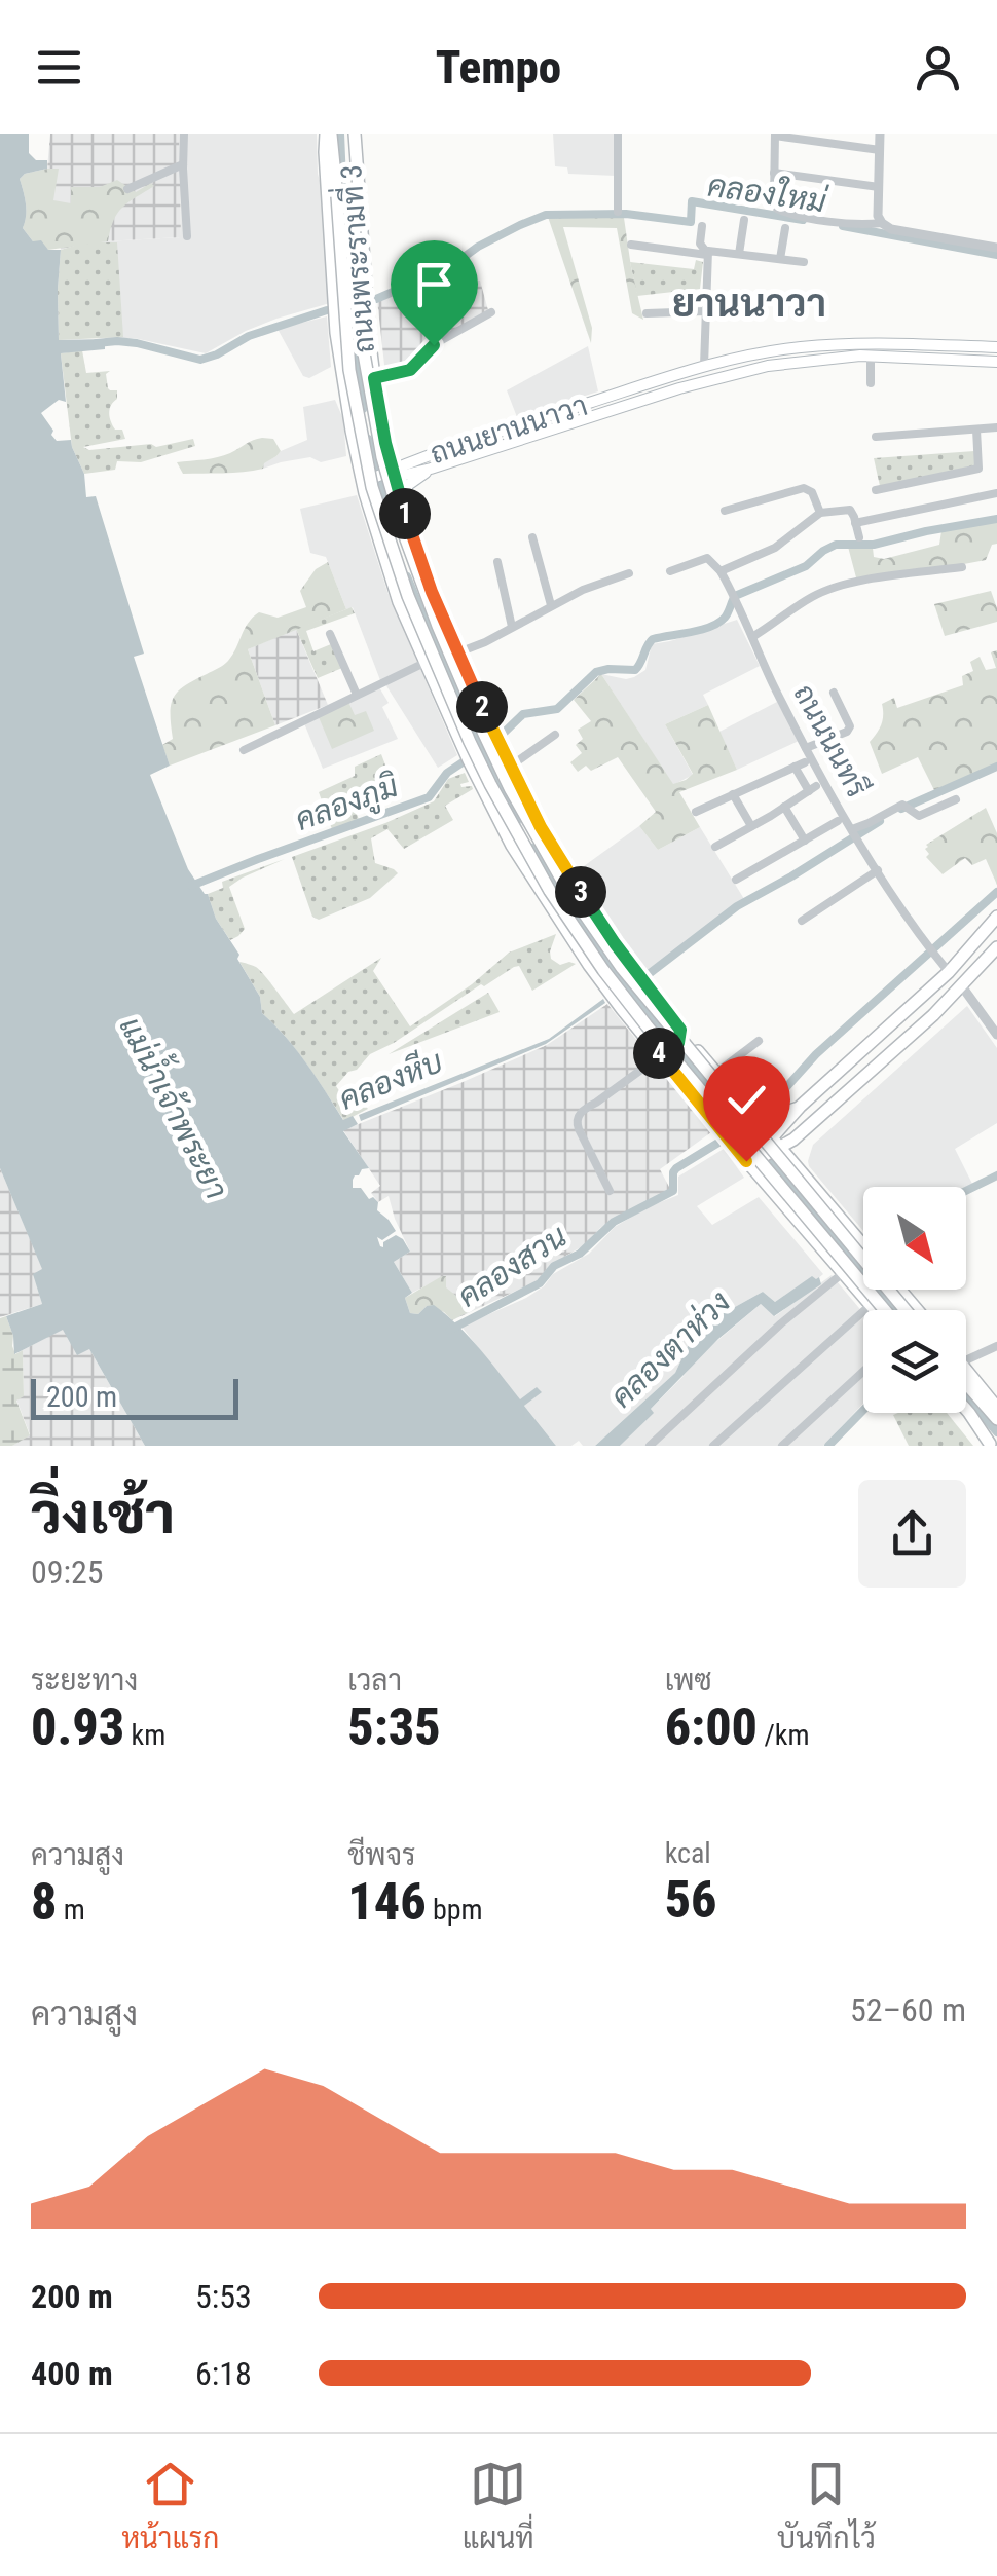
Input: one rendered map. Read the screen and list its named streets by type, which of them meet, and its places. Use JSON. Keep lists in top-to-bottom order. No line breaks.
{"streets":{"main road":["ถนนพระรามที่ 3","ถนนยานนาวา"],"street":["ถนนนนทรี"]},"crossings":[["ถนนพระรามที่ 3","ถนนยานนาวา"]],"districts":["ยานนาวา"],"water":["คลองใหม่","คลองภูมิ","คลองหีบ","แม่น้ำเจ้าพระยา","คลองสวน","คลองตาห่วง"],"scale_bar":"200 m","north":"bottom right","page":{"header":"Tempo","pins":["1","2","3","4"],"scale":"200 m","heading":["วิ่งเช้า","09:25"],"stats":[["ระยะทาง","0.93 km"],["เวลา","5:35"],["เพซ","6:00 /km"],["ความสูง","8 m"],["ชีพจร","146 bpm"],["kcal","56"]],"chart":["ความสูง","52–60 m"],"list":[{"name":"200 m","note":"5:53"},{"name":"400 m","note":"6:18"}],"tabs":["หน้าแรก","แผนที่","บันทึกไว้"]}}
